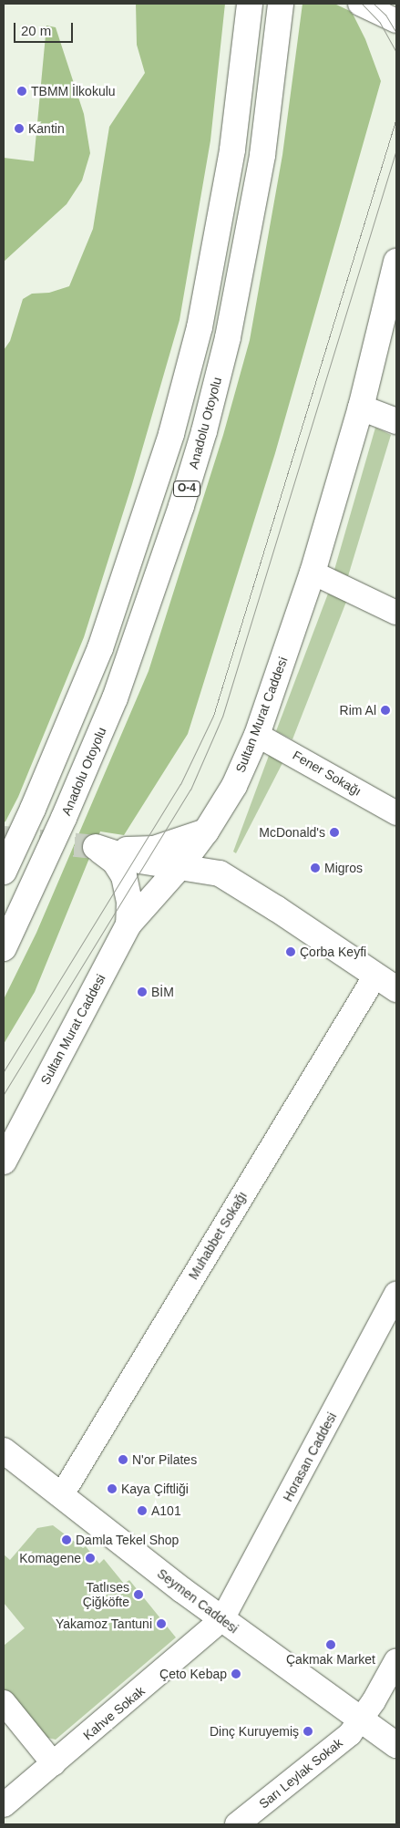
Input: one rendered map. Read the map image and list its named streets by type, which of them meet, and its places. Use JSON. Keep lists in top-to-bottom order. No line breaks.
{"streets":{"main road":["Anadolu Otoyolu","O-4","Sultan Murat Caddesi","Seymen Caddesi"],"street":["Fener Sokağı","Muhabbet Sokağı","Horasan Caddesi","Kahve Sokak","Sarı Leylak Sokak"]},"crossings":[["Sultan Murat Caddesi","Fener Sokağı"],["Muhabbet Sokağı","Seymen Caddesi"],["Horasan Caddesi","Seymen Caddesi"],["Horasan Caddesi","Kahve Sokak"],["Seymen Caddesi","Kahve Sokak"],["Seymen Caddesi","Sarı Leylak Sokak"]],"places":["TBMM İlkokulu","Kantin","Rim Al","McDonald's","Migros","Çorba Keyfi","BİM","N'or Pilates","Kaya Çiftliği","A101","Damla Tekel Shop","Komagene","Tatlıses Çiğköfte","Yakamoz Tantuni","Çakmak Market","Çeto Kebap","Dinç Kuruyemiş"],"scale_bar":"20 m"}
